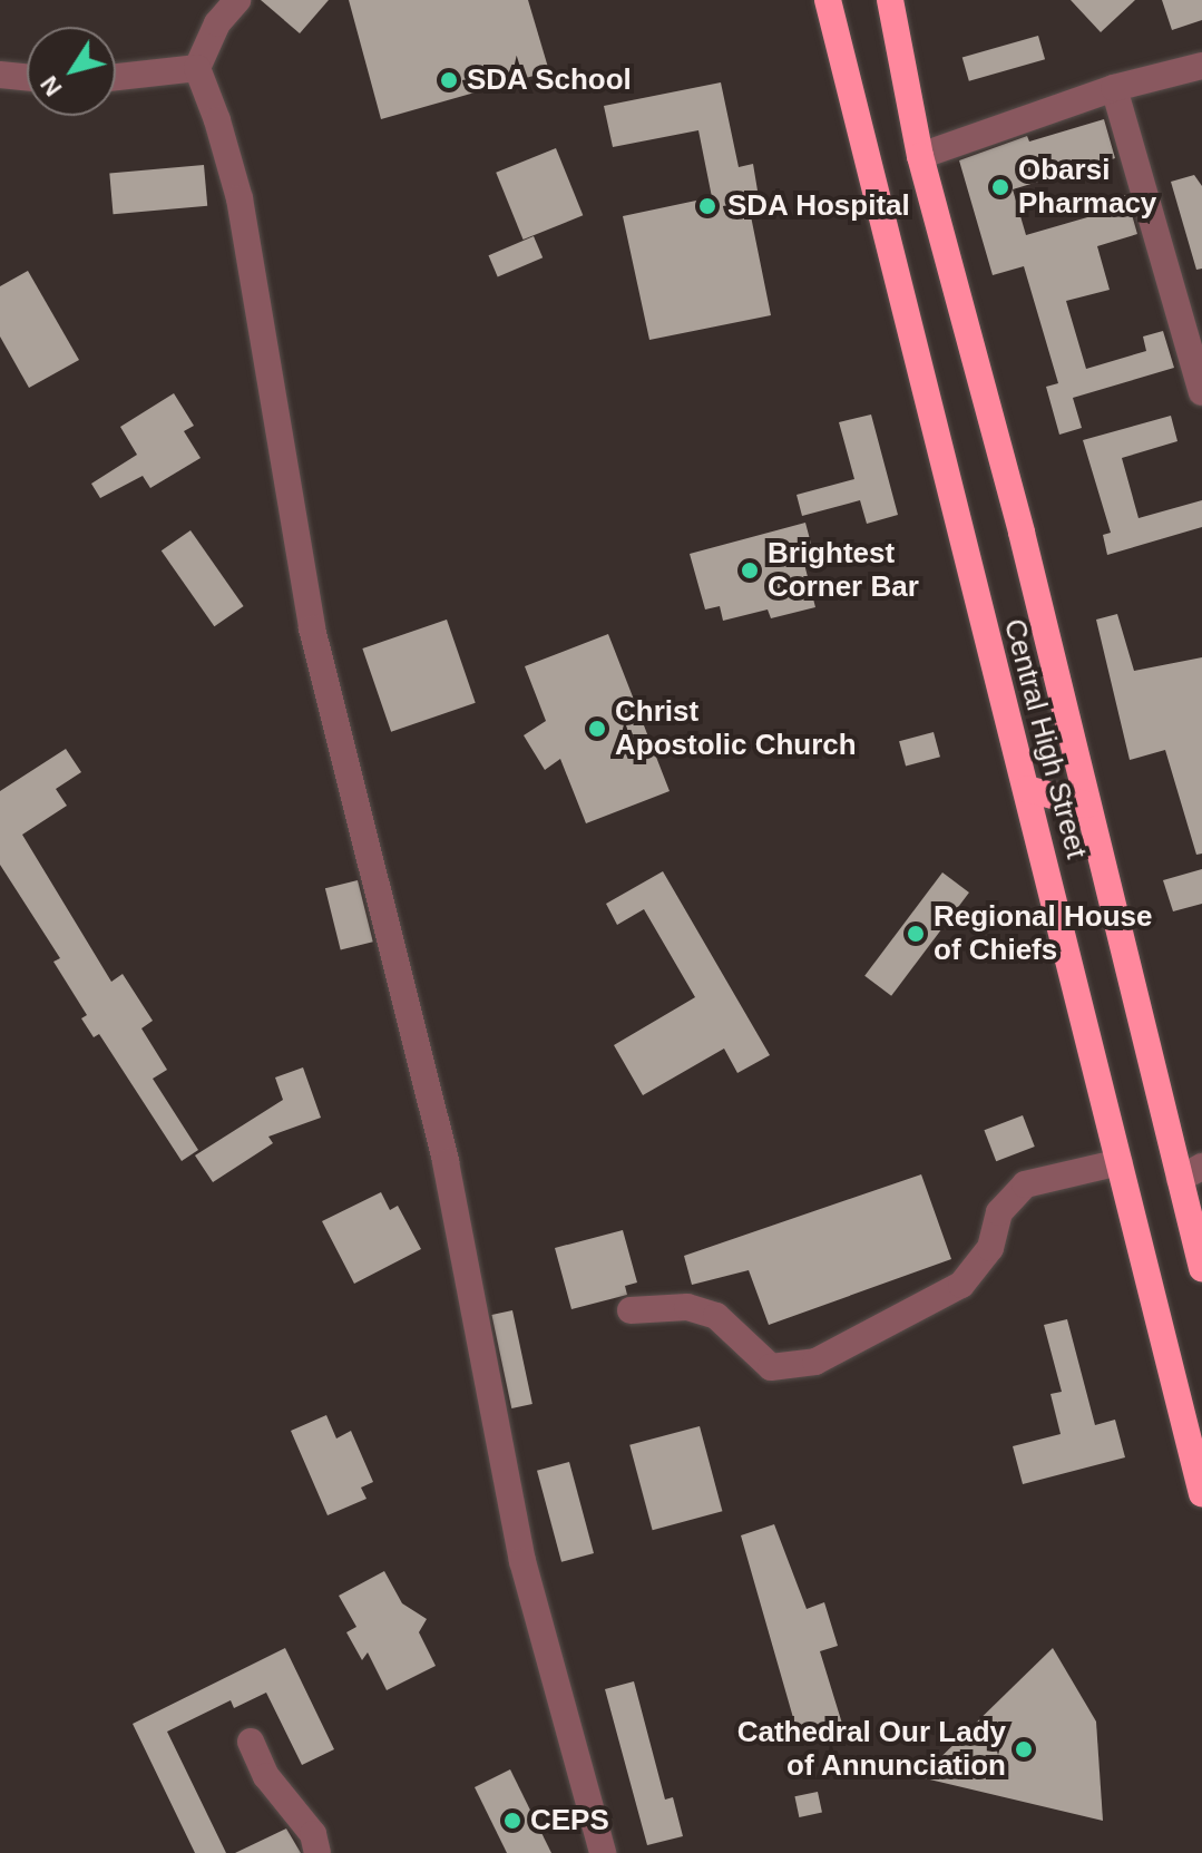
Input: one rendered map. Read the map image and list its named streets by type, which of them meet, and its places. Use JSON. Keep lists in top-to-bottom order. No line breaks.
{"streets":{"highway":["Central High Street"]},"places":["SDA School","Obarsi Pharmacy","SDA Hospital","Brightest Corner Bar","Christ Apostolic Church","Regional House of Chiefs","Cathedral Our Lady of Annunciation","CEPS"],"north":"bottom left"}
